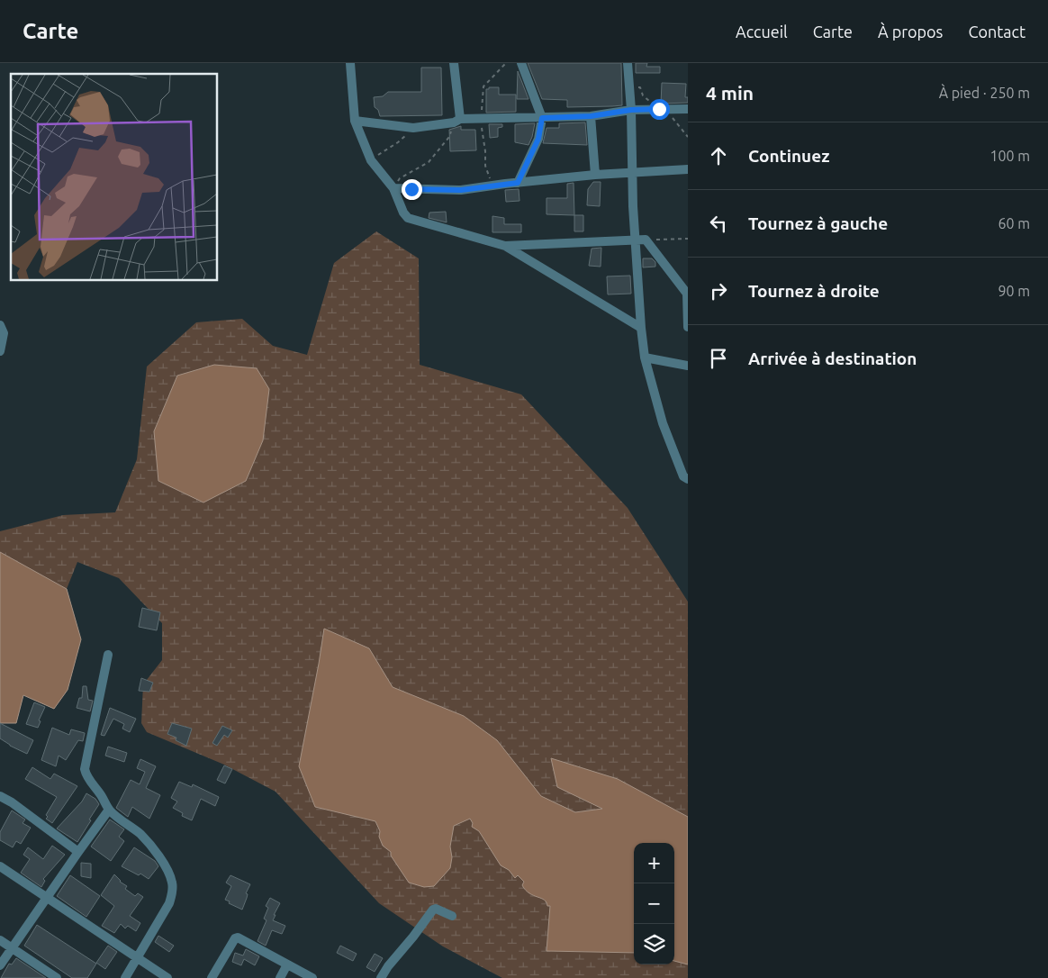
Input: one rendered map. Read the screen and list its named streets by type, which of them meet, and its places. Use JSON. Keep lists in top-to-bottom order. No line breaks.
{"page":{"header":"Carte","nav":["Accueil","Carte","À propos","Contact"],"heading":["4 min","À pied · 250 m"],"list":[["Continuez","100 m"],["Tournez à gauche","60 m"],["Tournez à droite","90 m"],"Arrivée à destination"],"map_buttons":["+","−"]}}
